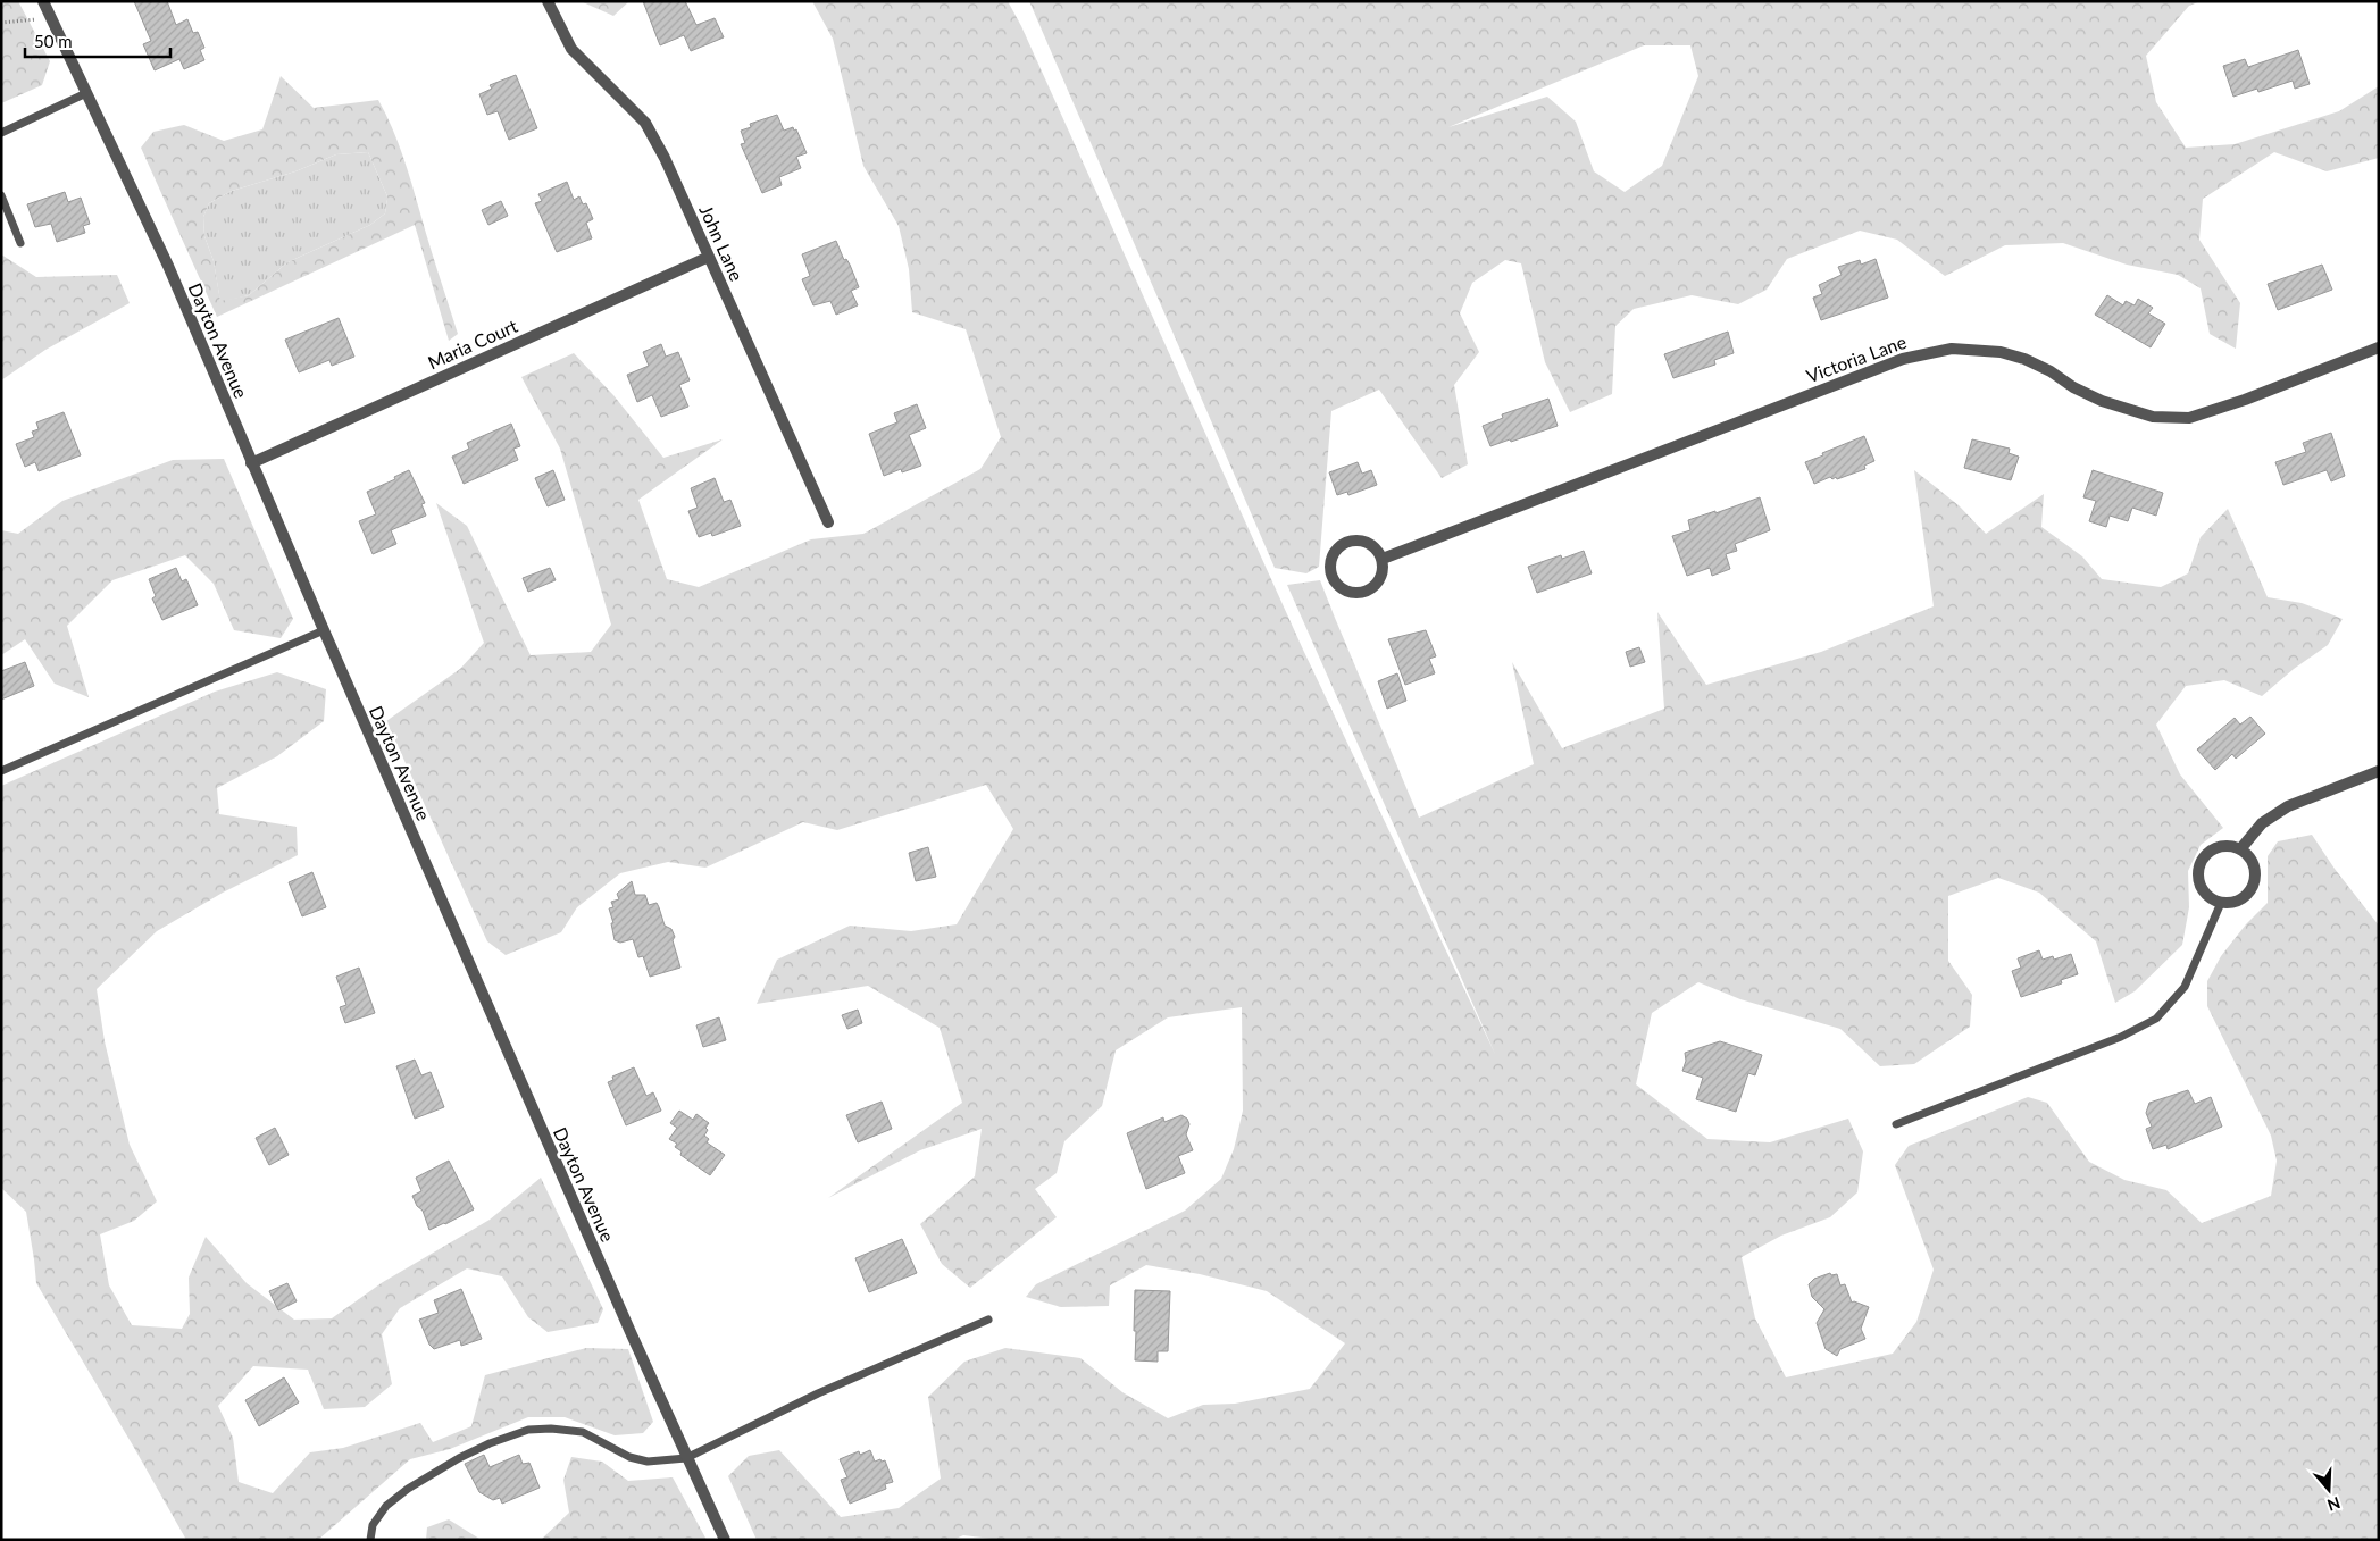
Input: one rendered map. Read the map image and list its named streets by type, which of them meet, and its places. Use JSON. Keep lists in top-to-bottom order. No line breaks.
{"streets":{"street":["John Lane","Dayton Avenue","Maria Court","Victoria Lane"]},"crossings":[["John Lane","Maria Court"],["Dayton Avenue","Maria Court"]],"scale_bar":"50 m","north":"bottom"}
